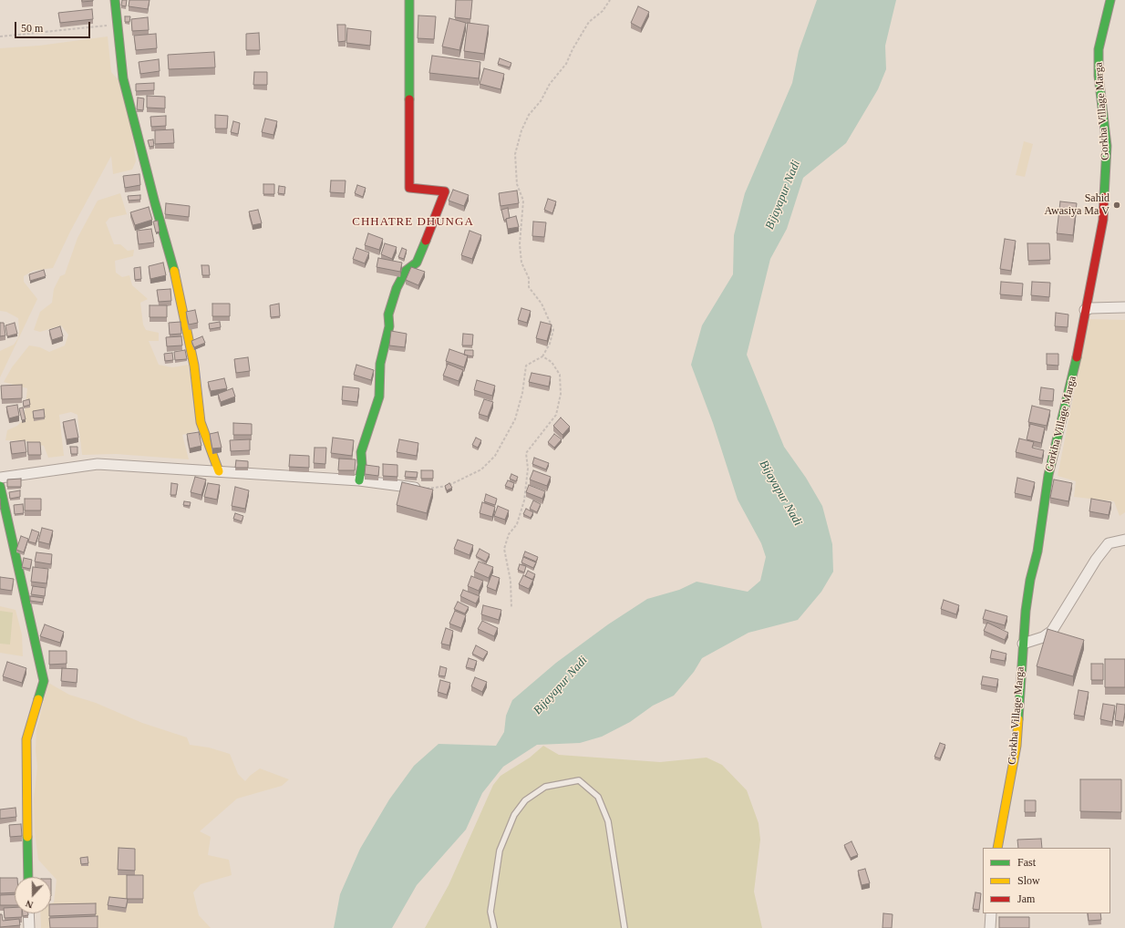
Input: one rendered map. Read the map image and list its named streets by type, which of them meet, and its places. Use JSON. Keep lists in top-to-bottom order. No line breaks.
{"streets":{"street":["Gorkha Village Marga"]},"districts":["CHHATRE DHUNGA"],"water":["Bijayapur Nadi"],"places":["Sahid Awasiya Ma V"],"legend":["Fast","Slow","Jam"],"scale_bar":"50 m","north":"bottom"}
